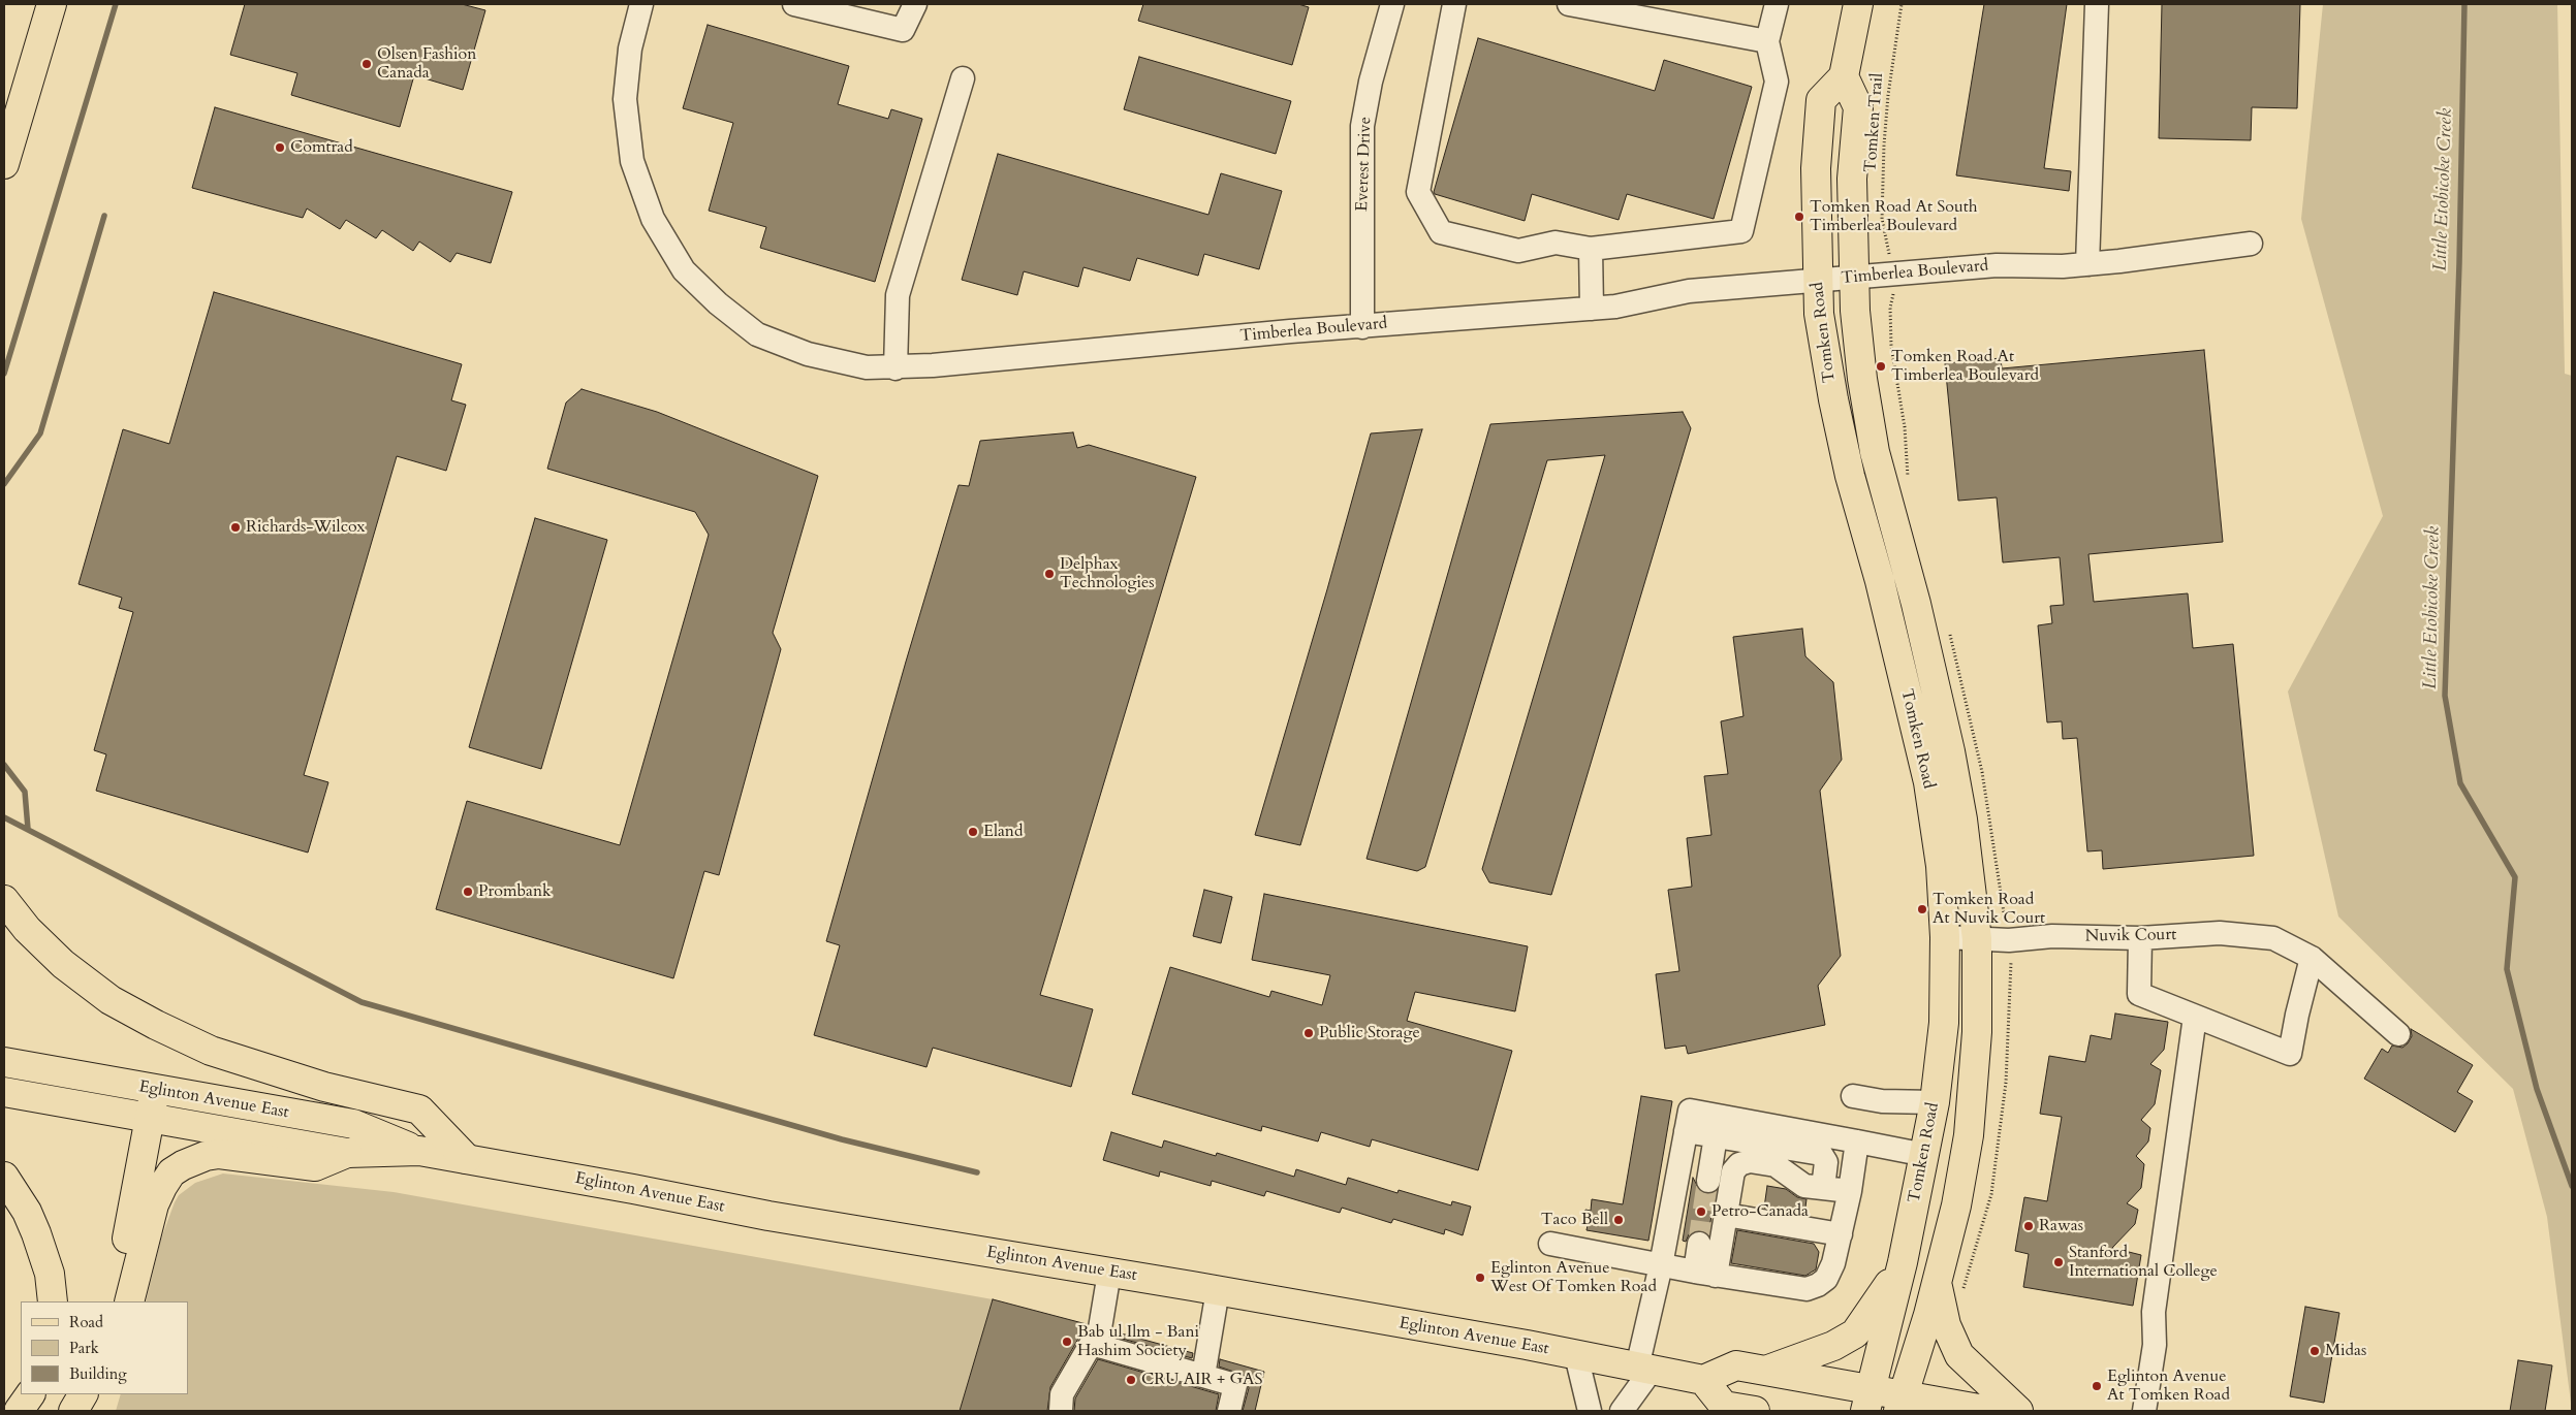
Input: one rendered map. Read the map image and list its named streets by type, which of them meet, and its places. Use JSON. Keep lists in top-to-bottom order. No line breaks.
{"streets":{"main road":["Tomken Road","Eglinton Avenue East"],"street":["Everest Drive","Timberlea Boulevard","Nuvik Court"],"path":["Tomken Trail"]},"crossings":[["Everest Drive","Timberlea Boulevard"],["Timberlea Boulevard","Tomken Road"],["Tomken Road","Nuvik Court"]],"water":["Little Etobicoke Creek"],"places":["Olsen Fashion Canada","Comtrad","Tomken Road At South Timberlea Boulevard","Tomken Road At Timberlea Boulevard","Richards-Wilcox","Delphax Technologies","Eland","Prombank","Tomken Road At Nuvik Court","Public Storage","Petro-Canada","Taco Bell","Rawas","Stanford International College","Eglinton Avenue West Of Tomken Road","Bab ul Ilm - Bani Hashim Society","Midas","CRU AIR + GAS","Eglinton Avenue At Tomken Road"],"legend":["Road","Park","Building"]}
